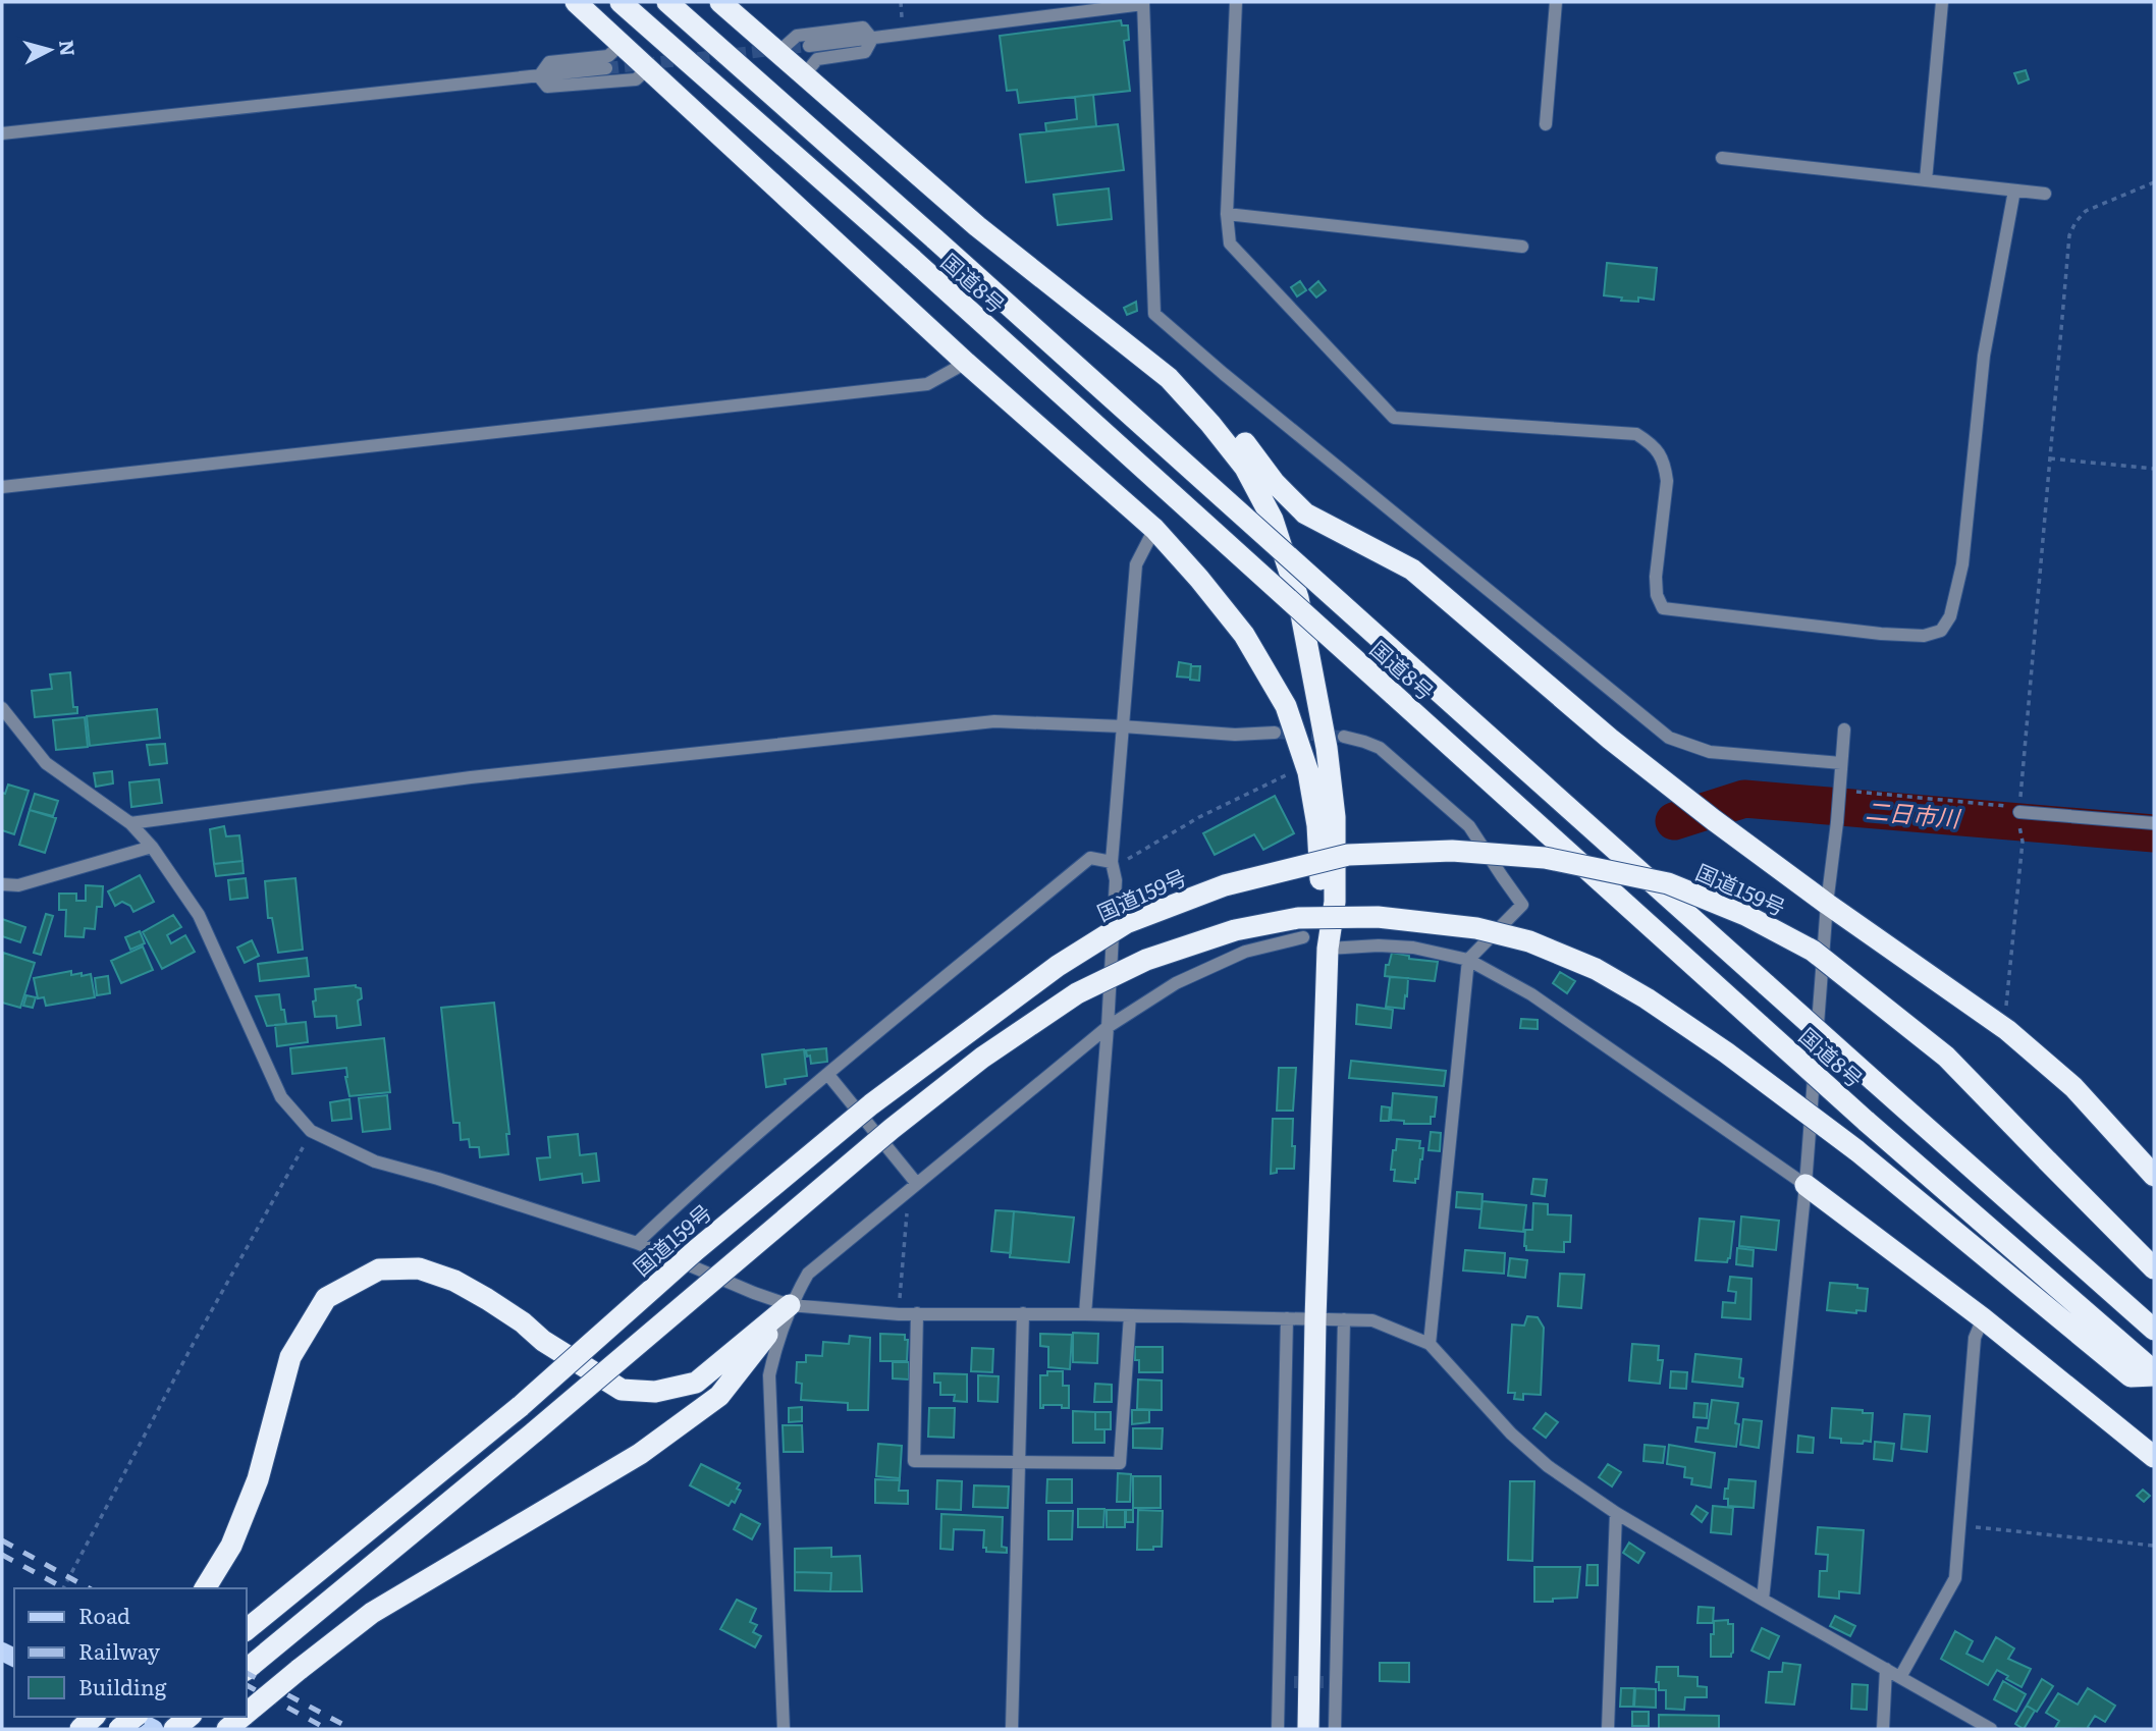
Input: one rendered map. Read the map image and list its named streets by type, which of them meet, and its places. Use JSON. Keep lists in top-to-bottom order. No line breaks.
{"streets":{"highway":["国道8号","国道159号"]},"water":["二日市川"],"legend":["Road","Railway","Building"],"north":"right"}
